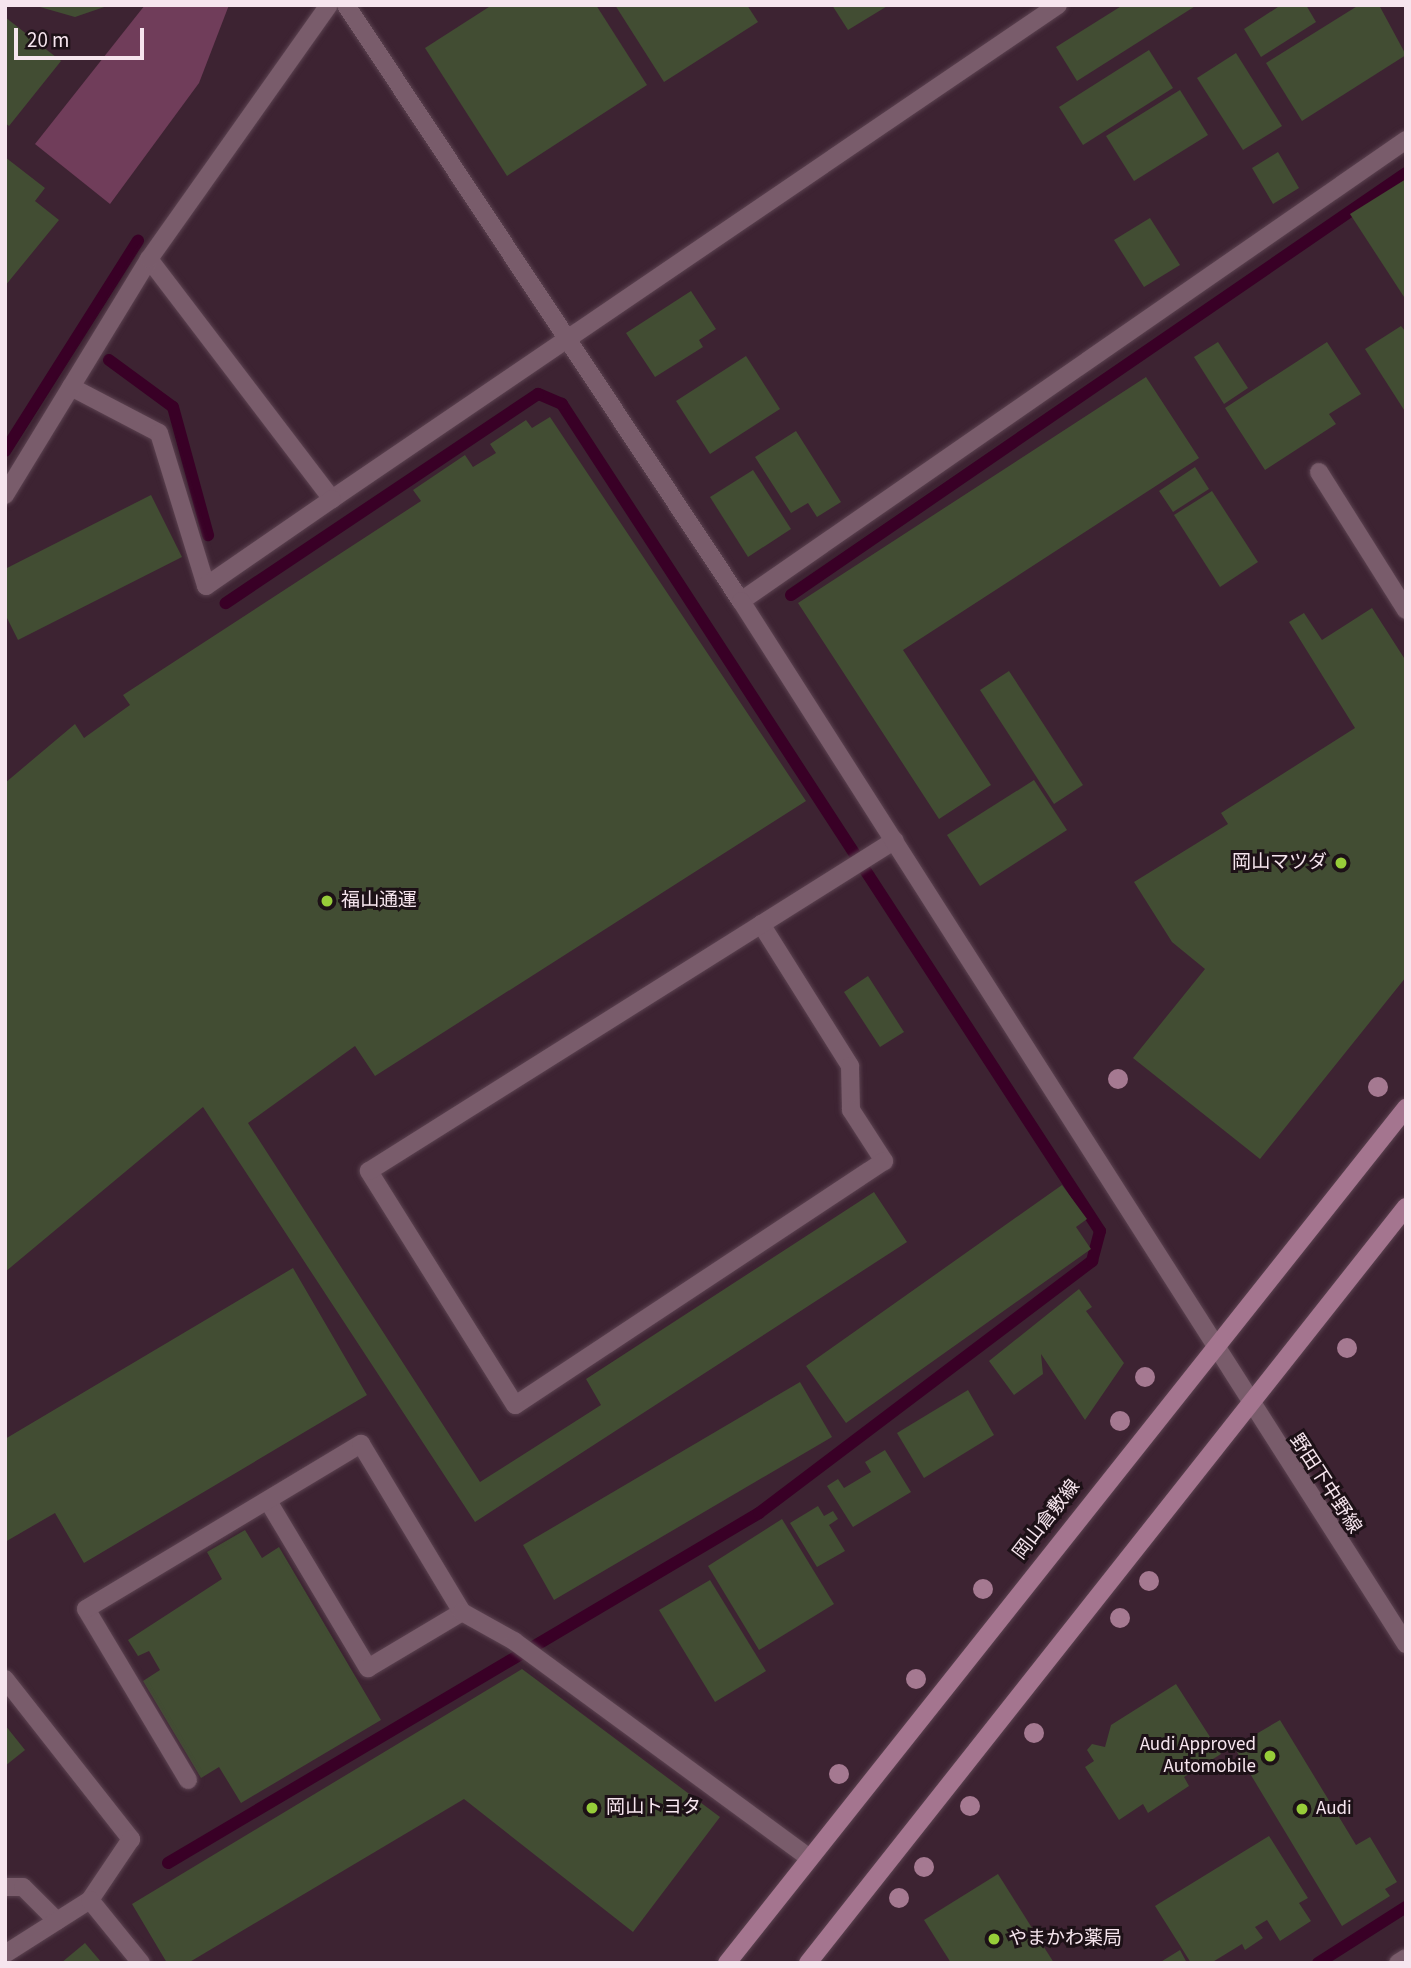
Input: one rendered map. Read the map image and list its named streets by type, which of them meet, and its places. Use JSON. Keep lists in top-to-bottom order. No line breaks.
{"streets":{"main road":["岡山倉敷線"],"street":["野田下中野線"]},"crossings":[["野田下中野線","岡山倉敷線"]],"places":["岡山マツダ","福山通運","Audi Approved Automobile","岡山トヨタ","Audi","やまかわ薬局"],"scale_bar":"20 m"}
